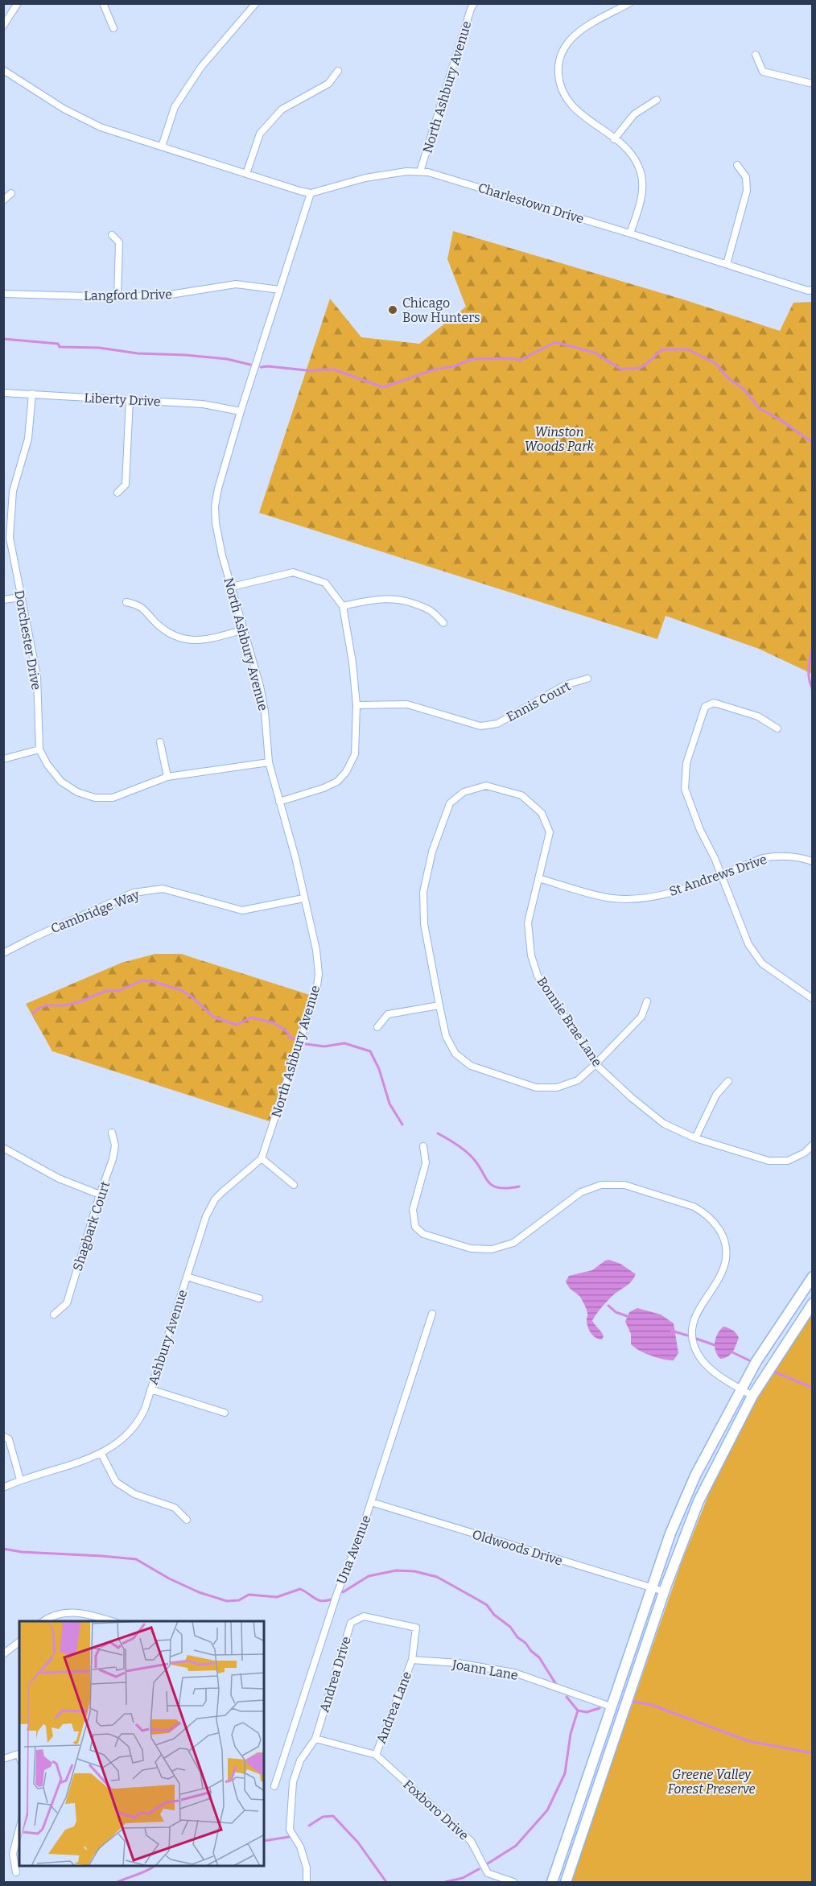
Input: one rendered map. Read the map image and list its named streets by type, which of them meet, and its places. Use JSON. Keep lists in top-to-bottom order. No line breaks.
{"streets":{"street":["North Ashbury Avenue","Charlestown Drive","Langford Drive","Liberty Drive","Dorchester Drive","Ennis Court","St Andrews Drive","Cambridge Way","Bonnie Brae Lane","Shagbark Court","Ashbury Avenue","Oldwoods Drive","Una Avenue","Joann Lane","Andrea Drive","Andrea Lane","Foxboro Drive"]},"crossings":[["North Ashbury Avenue","Charlestown Drive"],["North Ashbury Avenue","Langford Drive"],["North Ashbury Avenue","Liberty Drive"],["North Ashbury Avenue","Cambridge Way"],["North Ashbury Avenue","Ashbury Avenue"],["Liberty Drive","Dorchester Drive"],["St Andrews Drive","Bonnie Brae Lane"],["Oldwoods Drive","Una Avenue"],["Joann Lane","Andrea Drive"],["Joann Lane","Andrea Lane"],["Andrea Drive","Andrea Lane"],["Andrea Lane","Foxboro Drive"]],"parks":["Winston Woods Park","Greene Valley Forest Preserve"],"places":["Chicago Bow Hunters"]}
